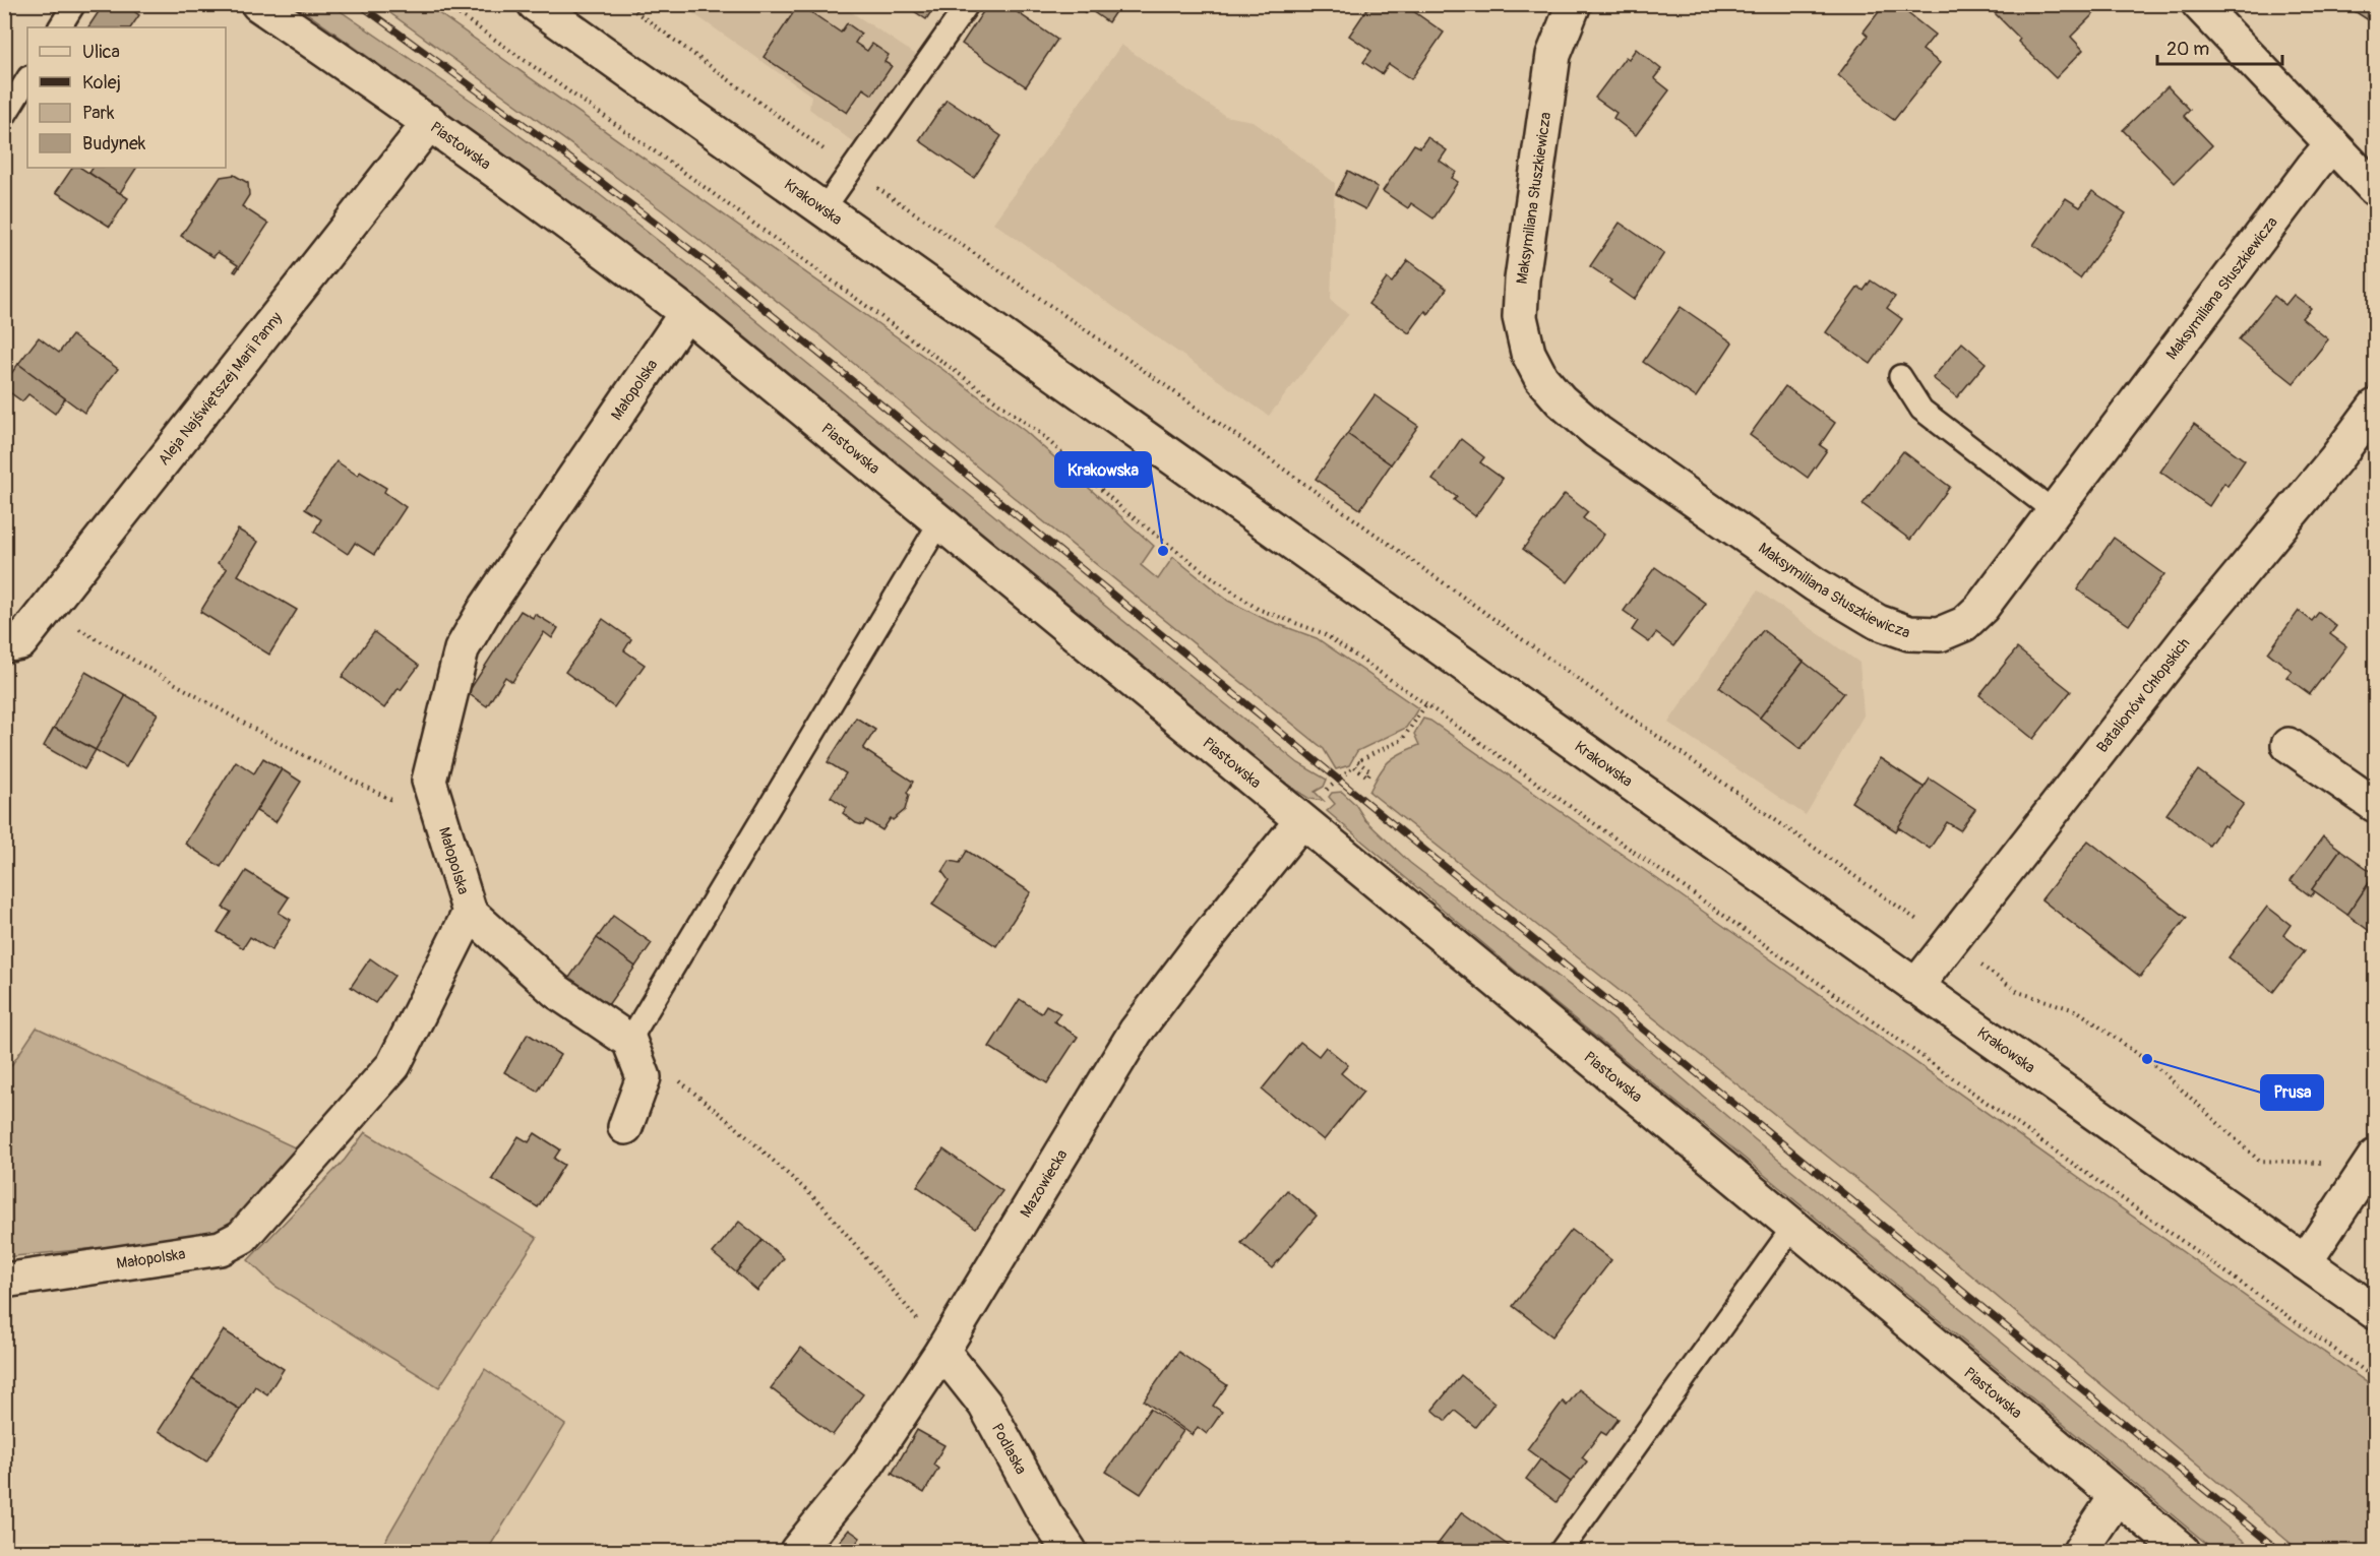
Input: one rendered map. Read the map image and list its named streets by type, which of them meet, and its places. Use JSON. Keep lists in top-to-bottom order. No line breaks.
{"streets":{"street":["Piastowska","Maksymiliana Słuszkiewicza","Krakowska","Aleja Najświętszej Marii Panny","Małopolska","Batalionów Chłopskich","Mazowiecka","Podlaska"]},"crossings":[["Piastowska","Aleja Najświętszej Marii Panny"],["Piastowska","Małopolska"],["Piastowska","Mazowiecka"],["Krakowska","Batalionów Chłopskich"],["Mazowiecka","Podlaska"]],"places":["Krakowska","Prusa"],"legend":["Ulica","Kolej","Park","Budynek"],"scale_bar":"20 m"}
